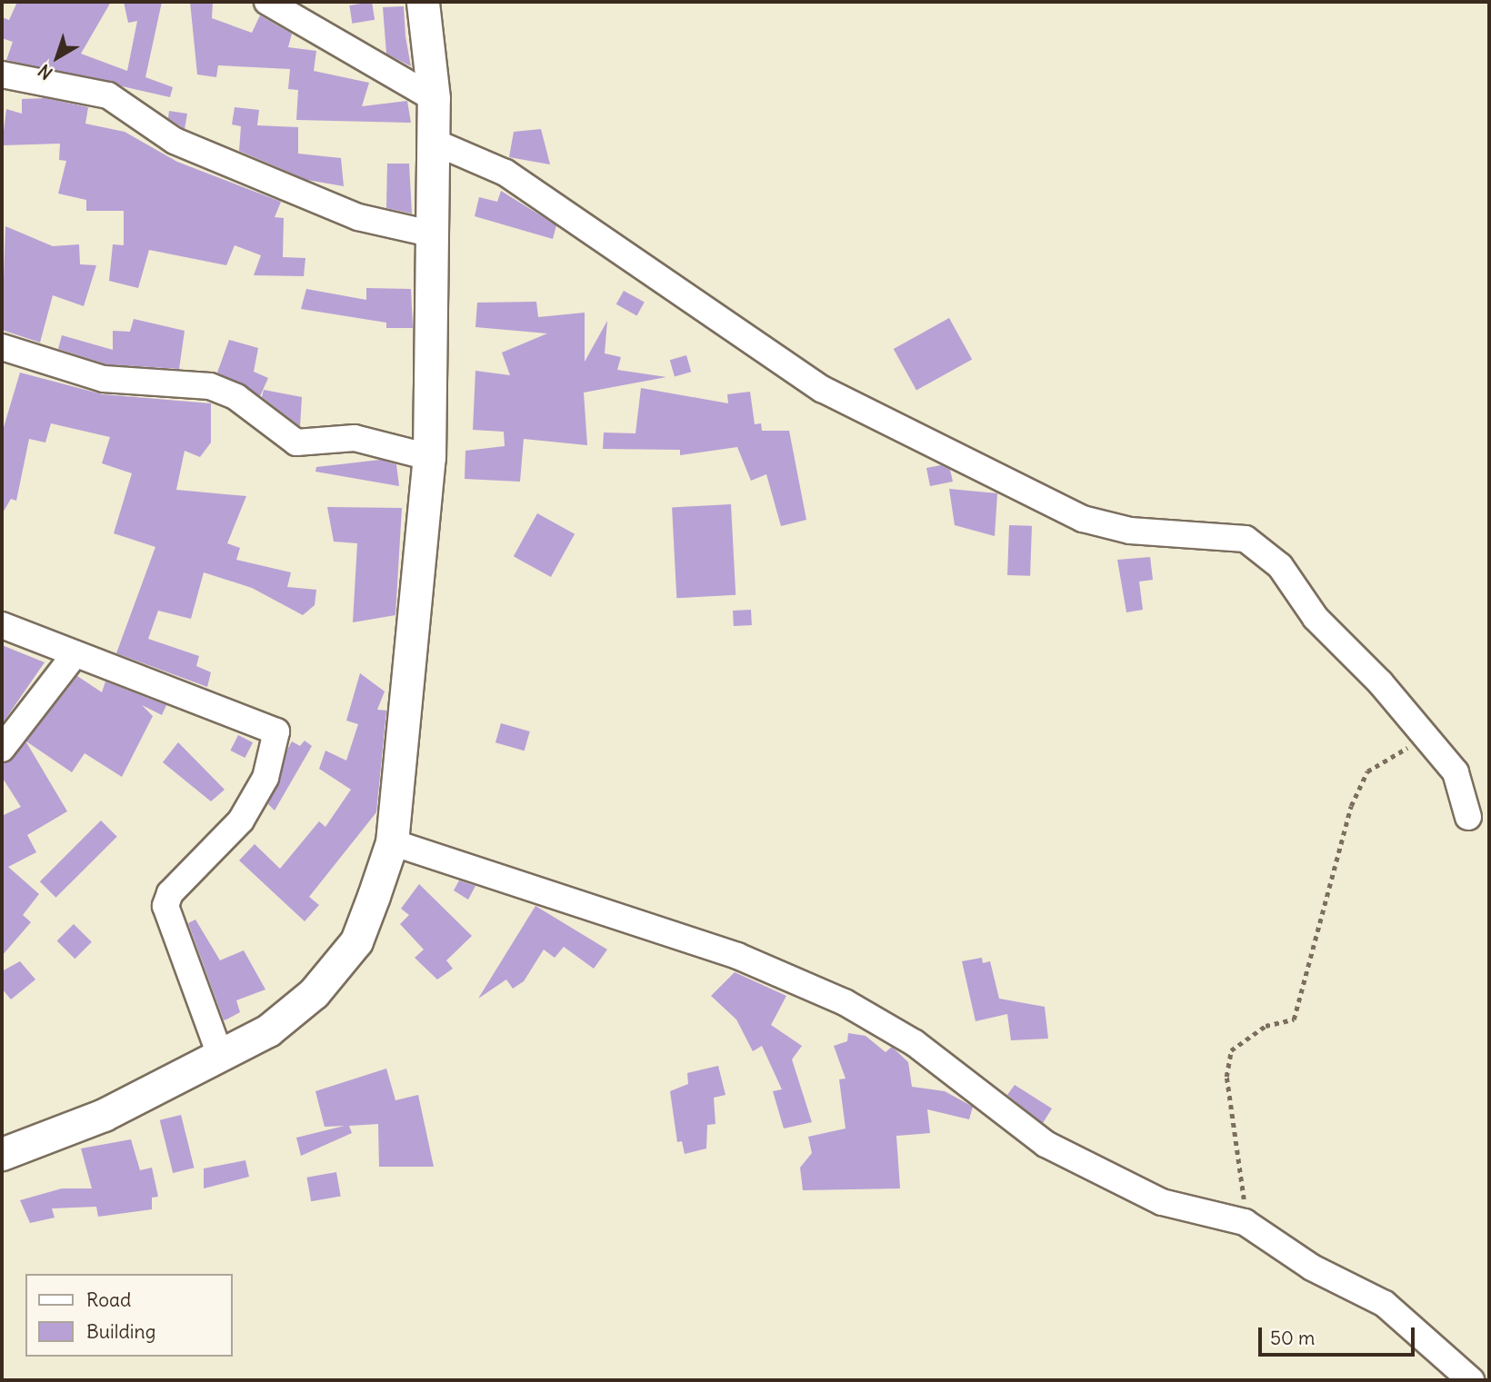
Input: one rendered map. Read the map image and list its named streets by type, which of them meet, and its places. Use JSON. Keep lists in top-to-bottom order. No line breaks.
{"legend":["Road","Building"],"scale_bar":"50 m","north":"bottom left"}
